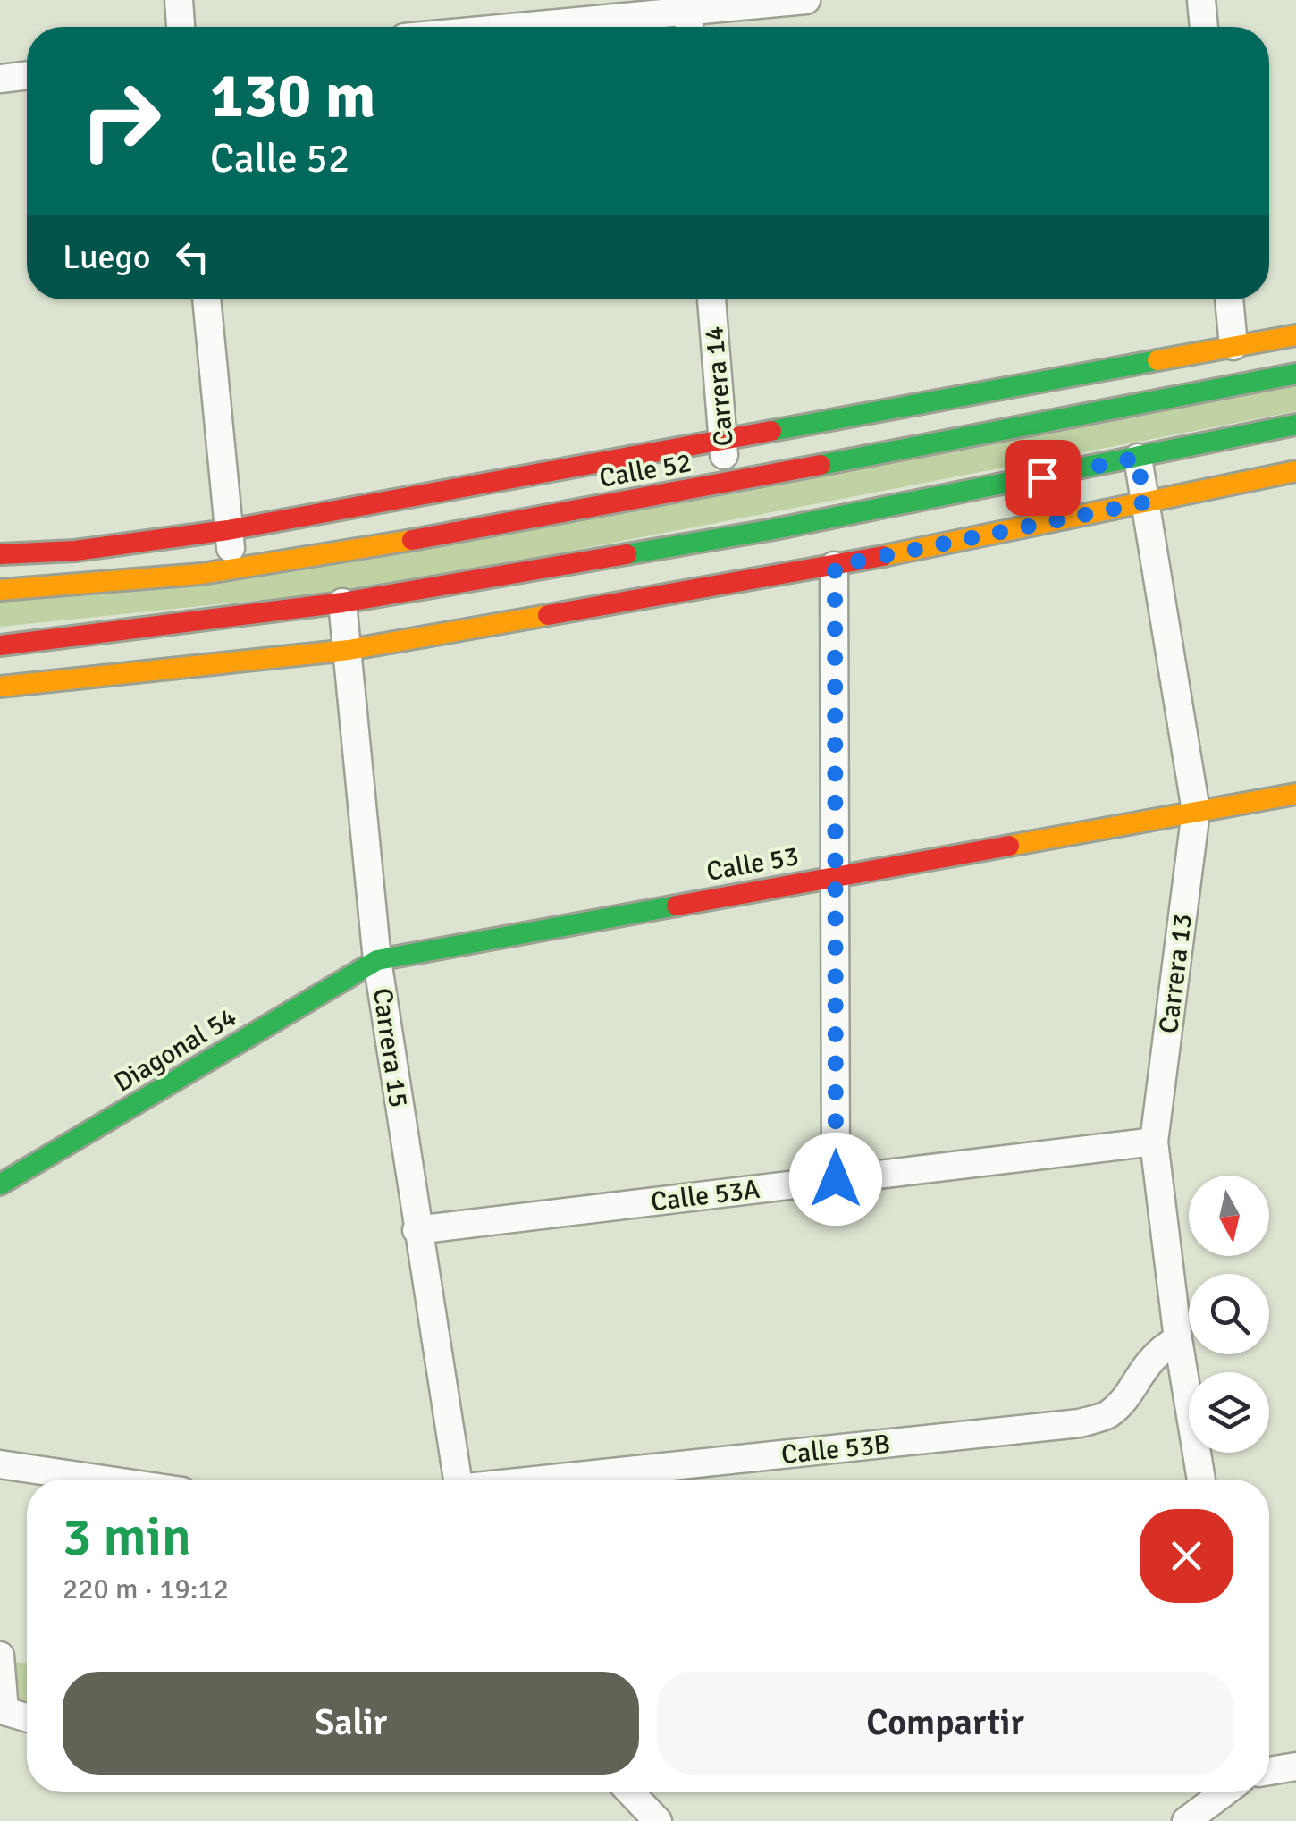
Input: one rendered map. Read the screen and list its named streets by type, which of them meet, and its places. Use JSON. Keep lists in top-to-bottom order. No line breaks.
{"streets":{"street":["Carrera 14","Calle 52","Calle 53","Carrera 13","Carrera 15","Diagonal 54","Calle 53A","Calle 53B"]},"crossings":[["Carrera 14","Calle 52"],["Calle 53","Carrera 13"],["Calle 53","Carrera 15"],["Calle 53","Diagonal 54"],["Carrera 13","Calle 53A"],["Carrera 13","Calle 53B"],["Carrera 15","Diagonal 54"],["Carrera 15","Calle 53A"]],"north":"bottom","page":{"turn":["130 m","Calle 52"],"then":"Luego","heading":["3 min","220 m · 19:12"],"buttons":["Salir","Compartir"]}}
